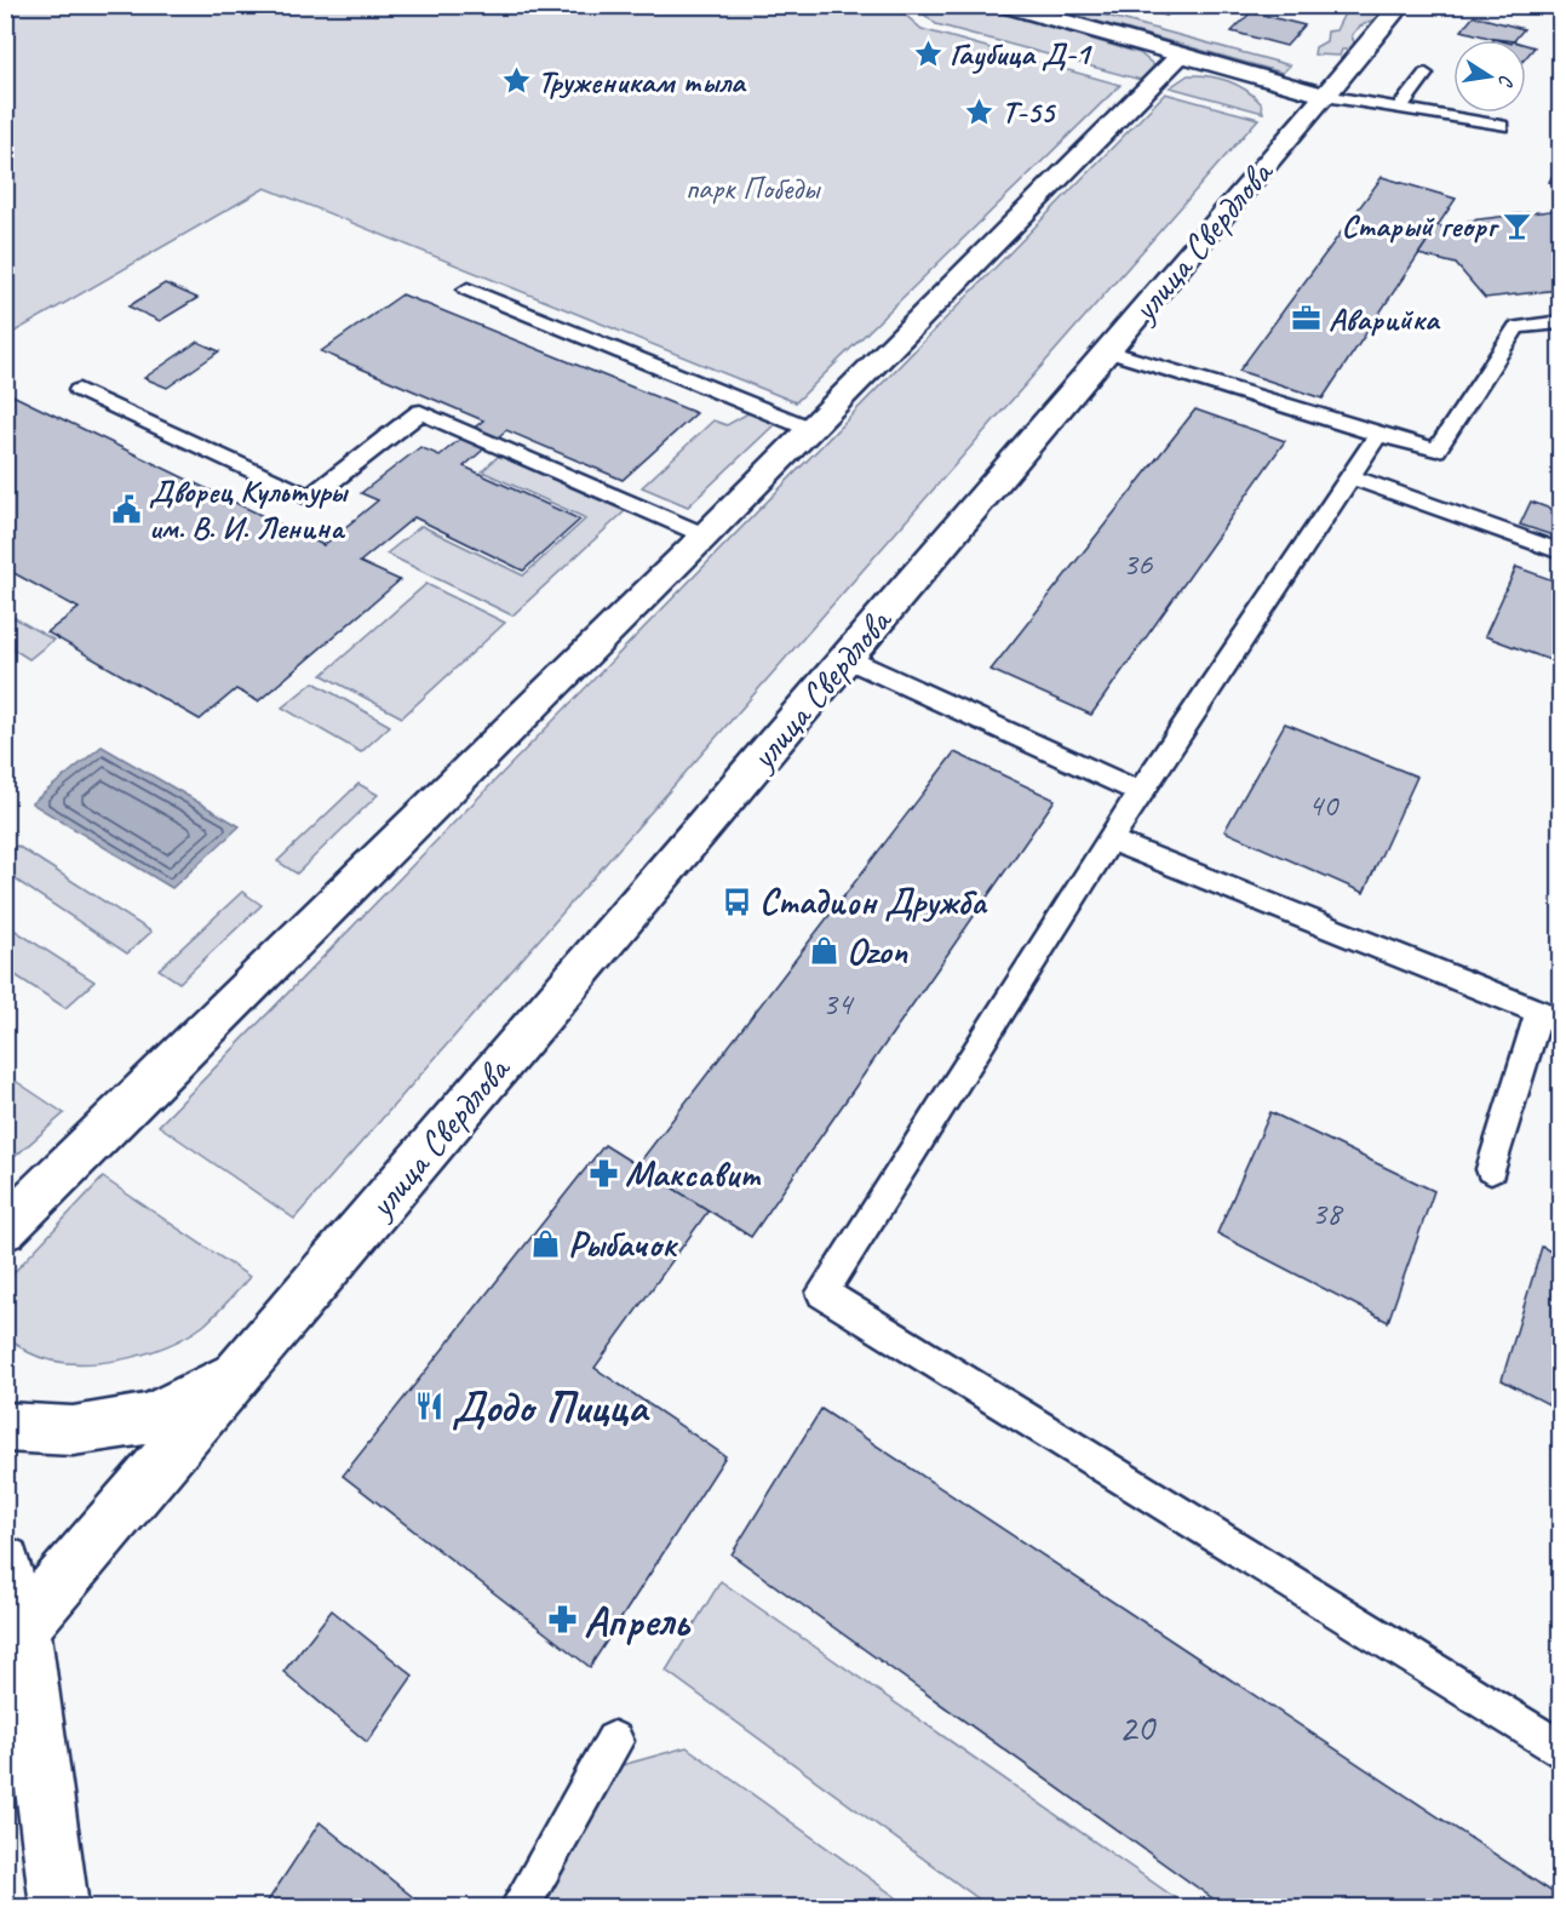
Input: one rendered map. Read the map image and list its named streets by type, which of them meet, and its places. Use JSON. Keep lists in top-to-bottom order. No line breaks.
{"streets":{"main road":["улица Свердлова"]},"parks":["парк Победы"],"places":{"place":["Гаубица Д-1","Труженикам тыла","Т-55"],"bar":["Старый георг"],"office":["Аварийка"],"public building":["Дворец Культуры им. В. И. Ленина"],"bus stop":["Стадион Дружба"],"shop":["Ozon","Рыбачок"],"pharmacy":["Максавит","Апрель"],"restaurant":["Додо Пицца"]},"house_numbers":["36","40","34","38","20"],"north":"right"}
